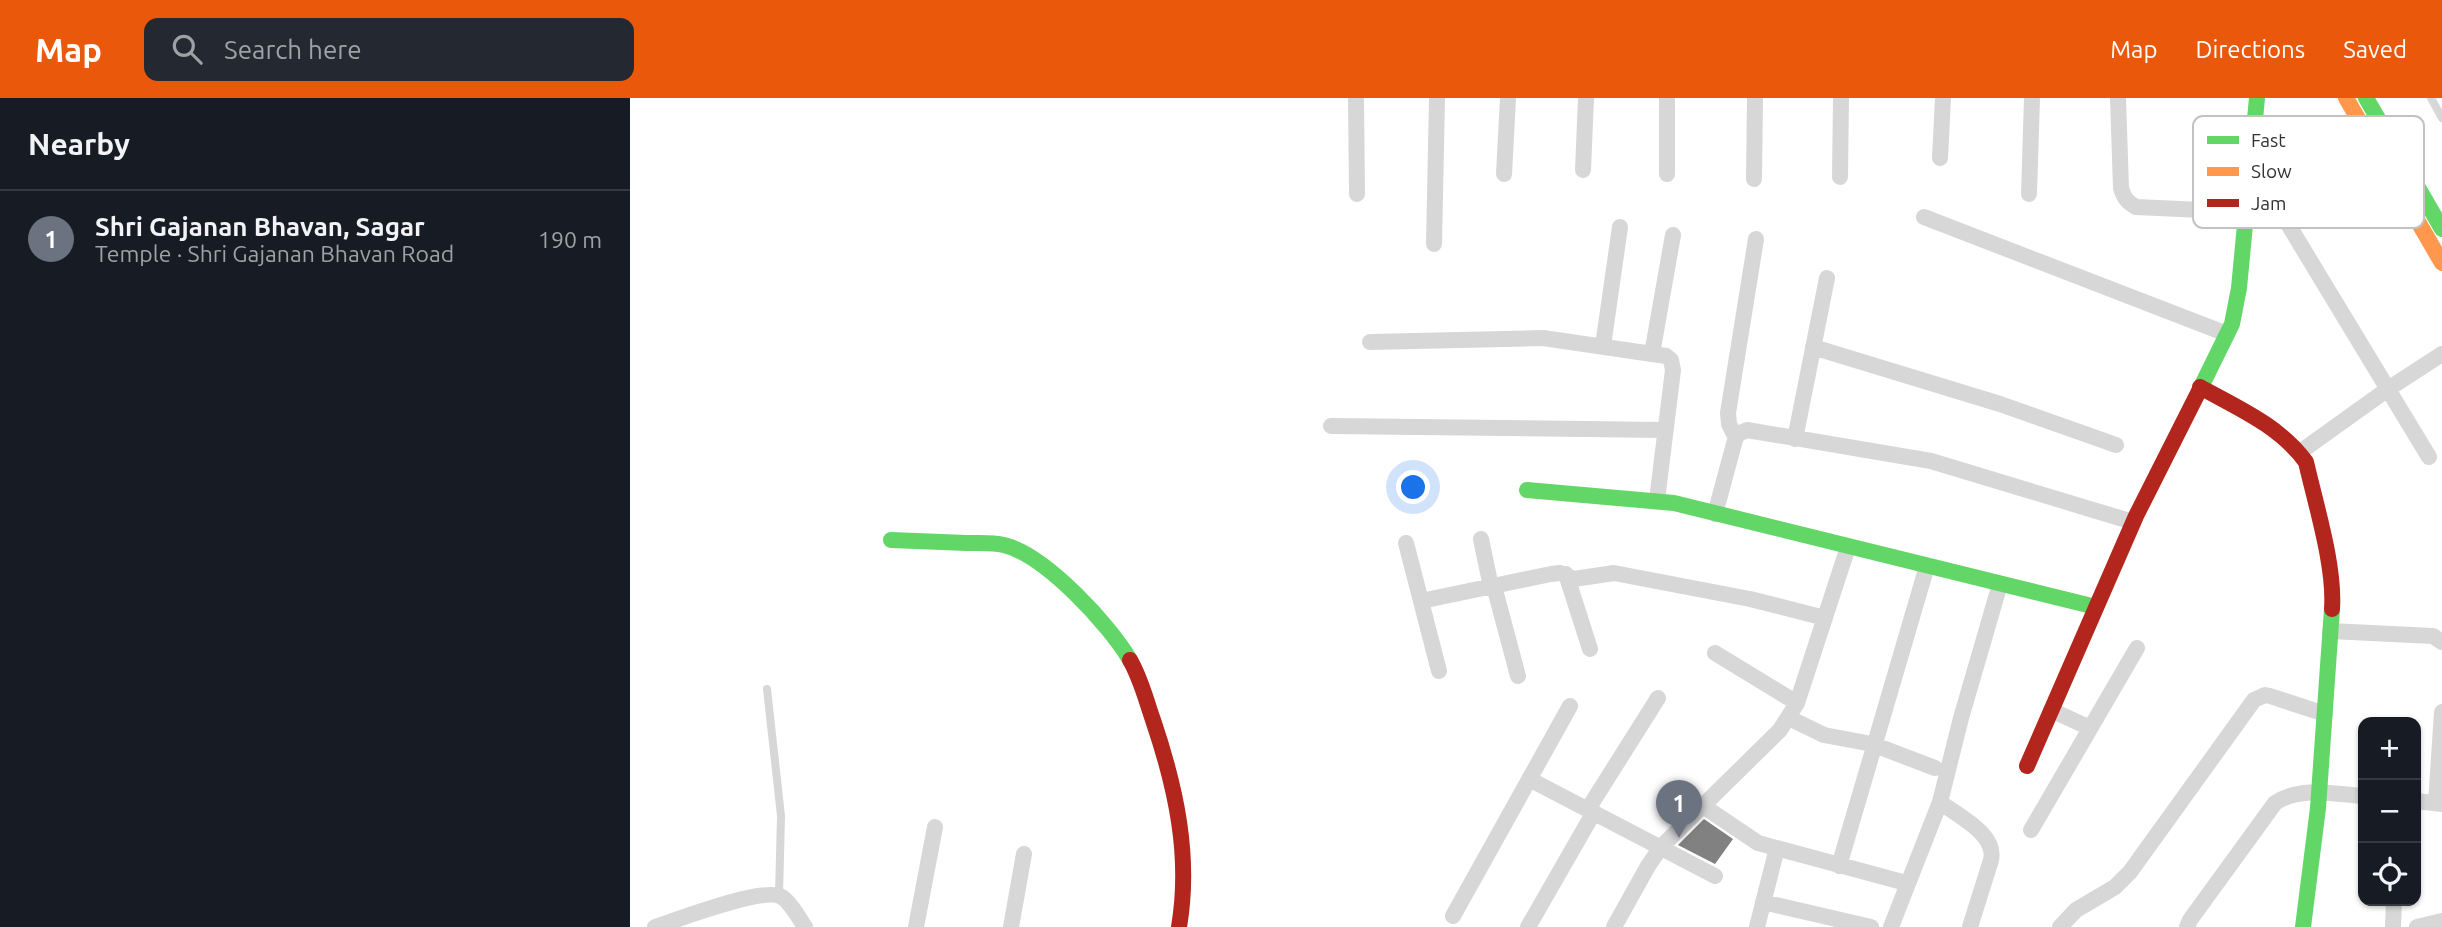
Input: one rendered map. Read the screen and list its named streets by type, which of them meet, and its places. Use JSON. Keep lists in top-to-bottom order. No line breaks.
{"legend":["Fast","Slow","Jam"],"page":{"header":"Map","search":"Search here","nav":["Map","Directions","Saved"],"heading":"Nearby","list":[{"mark":"1","name":"Shri Gajanan Bhavan, Sagar","note":"Temple · Shri Gajanan Bhavan Road","value":"190 m"}],"map_buttons":["+","−"],"pins":"1"}}
